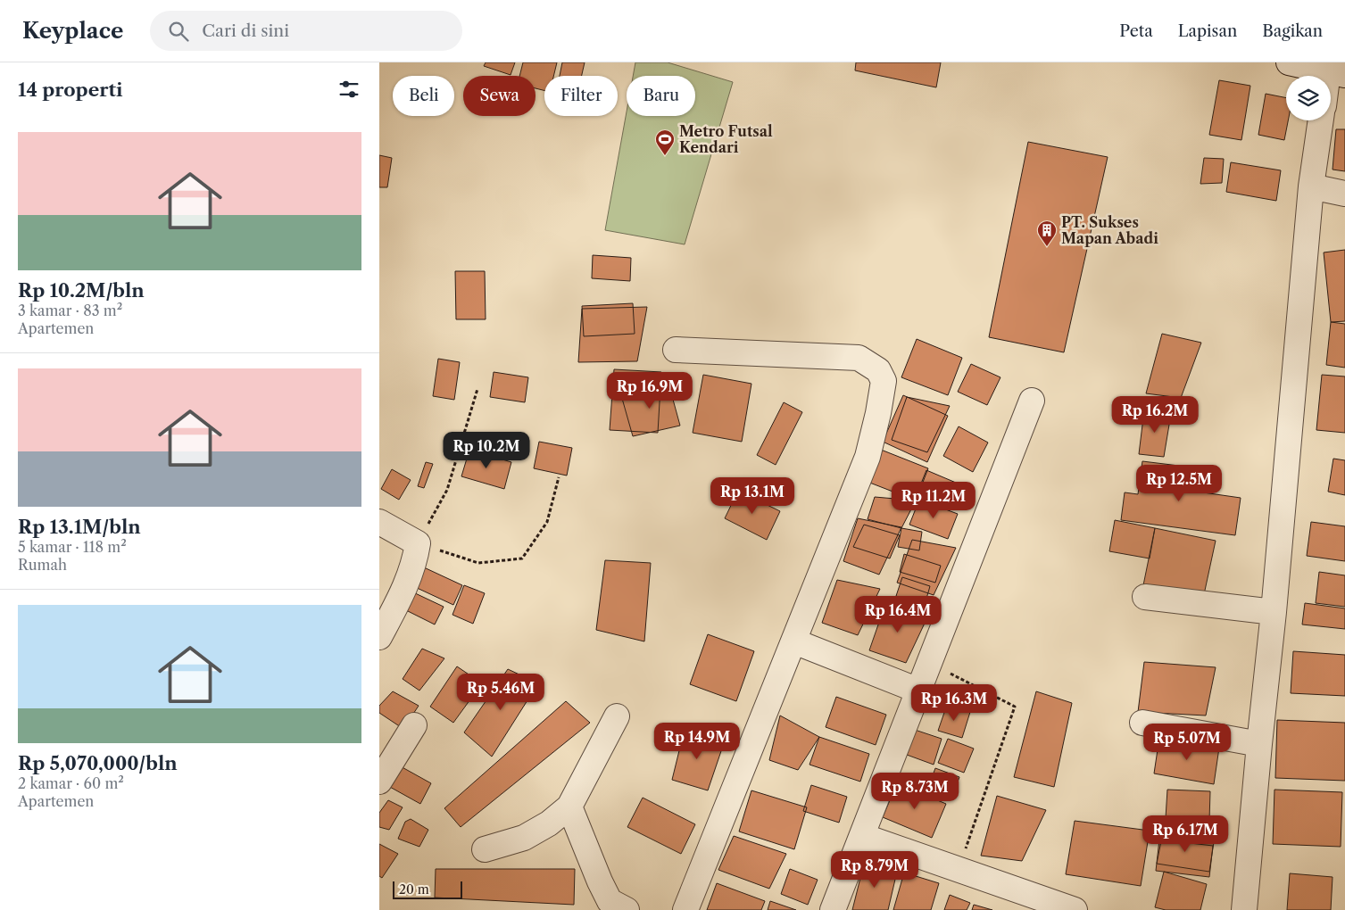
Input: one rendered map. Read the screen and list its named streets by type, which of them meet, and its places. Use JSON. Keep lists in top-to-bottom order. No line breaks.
{"places":{"sports":["Metro Futsal Kendari"],"building":["PT. Sukses Mapan Abadi"]},"scale_bar":"20 m","page":{"header":"Keyplace","search":"Cari di sini","nav":["Peta","Lapisan","Bagikan"],"heading":"14 properti","chip":["Beli","Sewa","Filter","Baru"],"list":[{"name":"Rp 10.2M/bln","note":"3 kamar · 83 m² · Apartemen"},{"name":"Rp 13.1M/bln","note":"5 kamar · 118 m² · Rumah"},{"name":"Rp 5,070,000/bln","note":"2 kamar · 60 m² · Apartemen"}],"price":["Rp 16.9M","Rp 16.2M","Rp 10.2M","Rp 12.5M","Rp 13.1M","Rp 11.2M","Rp 16.4M","Rp 5.46M","Rp 16.3M","Rp 14.9M","Rp 5.07M","Rp 8.73M","Rp 6.17M","Rp 8.79M"],"scale":"20 m"}}
